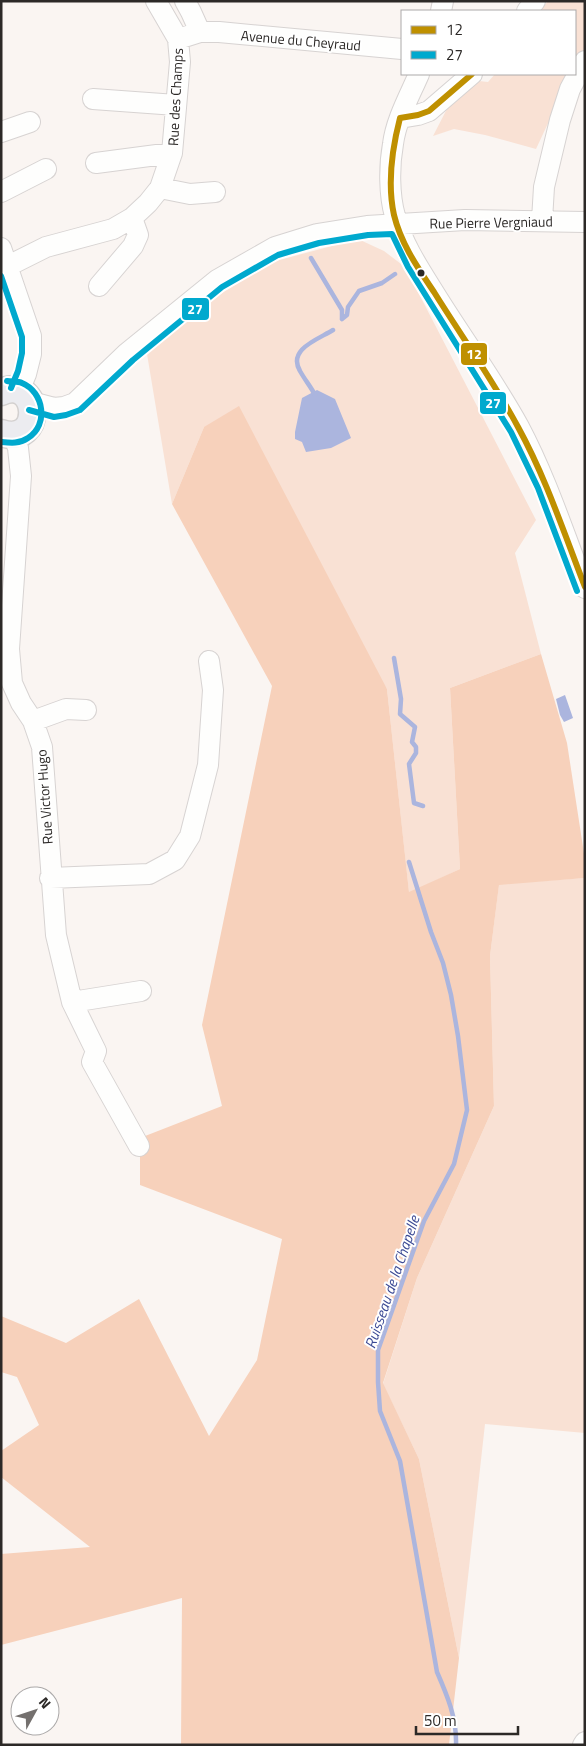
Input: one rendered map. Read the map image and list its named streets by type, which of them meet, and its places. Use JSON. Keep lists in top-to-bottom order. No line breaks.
{"streets":{"street":["Avenue du Cheyraud","Rue des Champs","Rue Pierre Vergniaud","Rue Victor Hugo"]},"crossings":[["Avenue du Cheyraud","Rue des Champs"],["Rue Pierre Vergniaud","Rue Victor Hugo"]],"water":["Ruisseau de la Chapelle"],"lines":["transit line 12","transit line 27"],"legend":["12","27"],"scale_bar":"50 m","north":"top right"}
